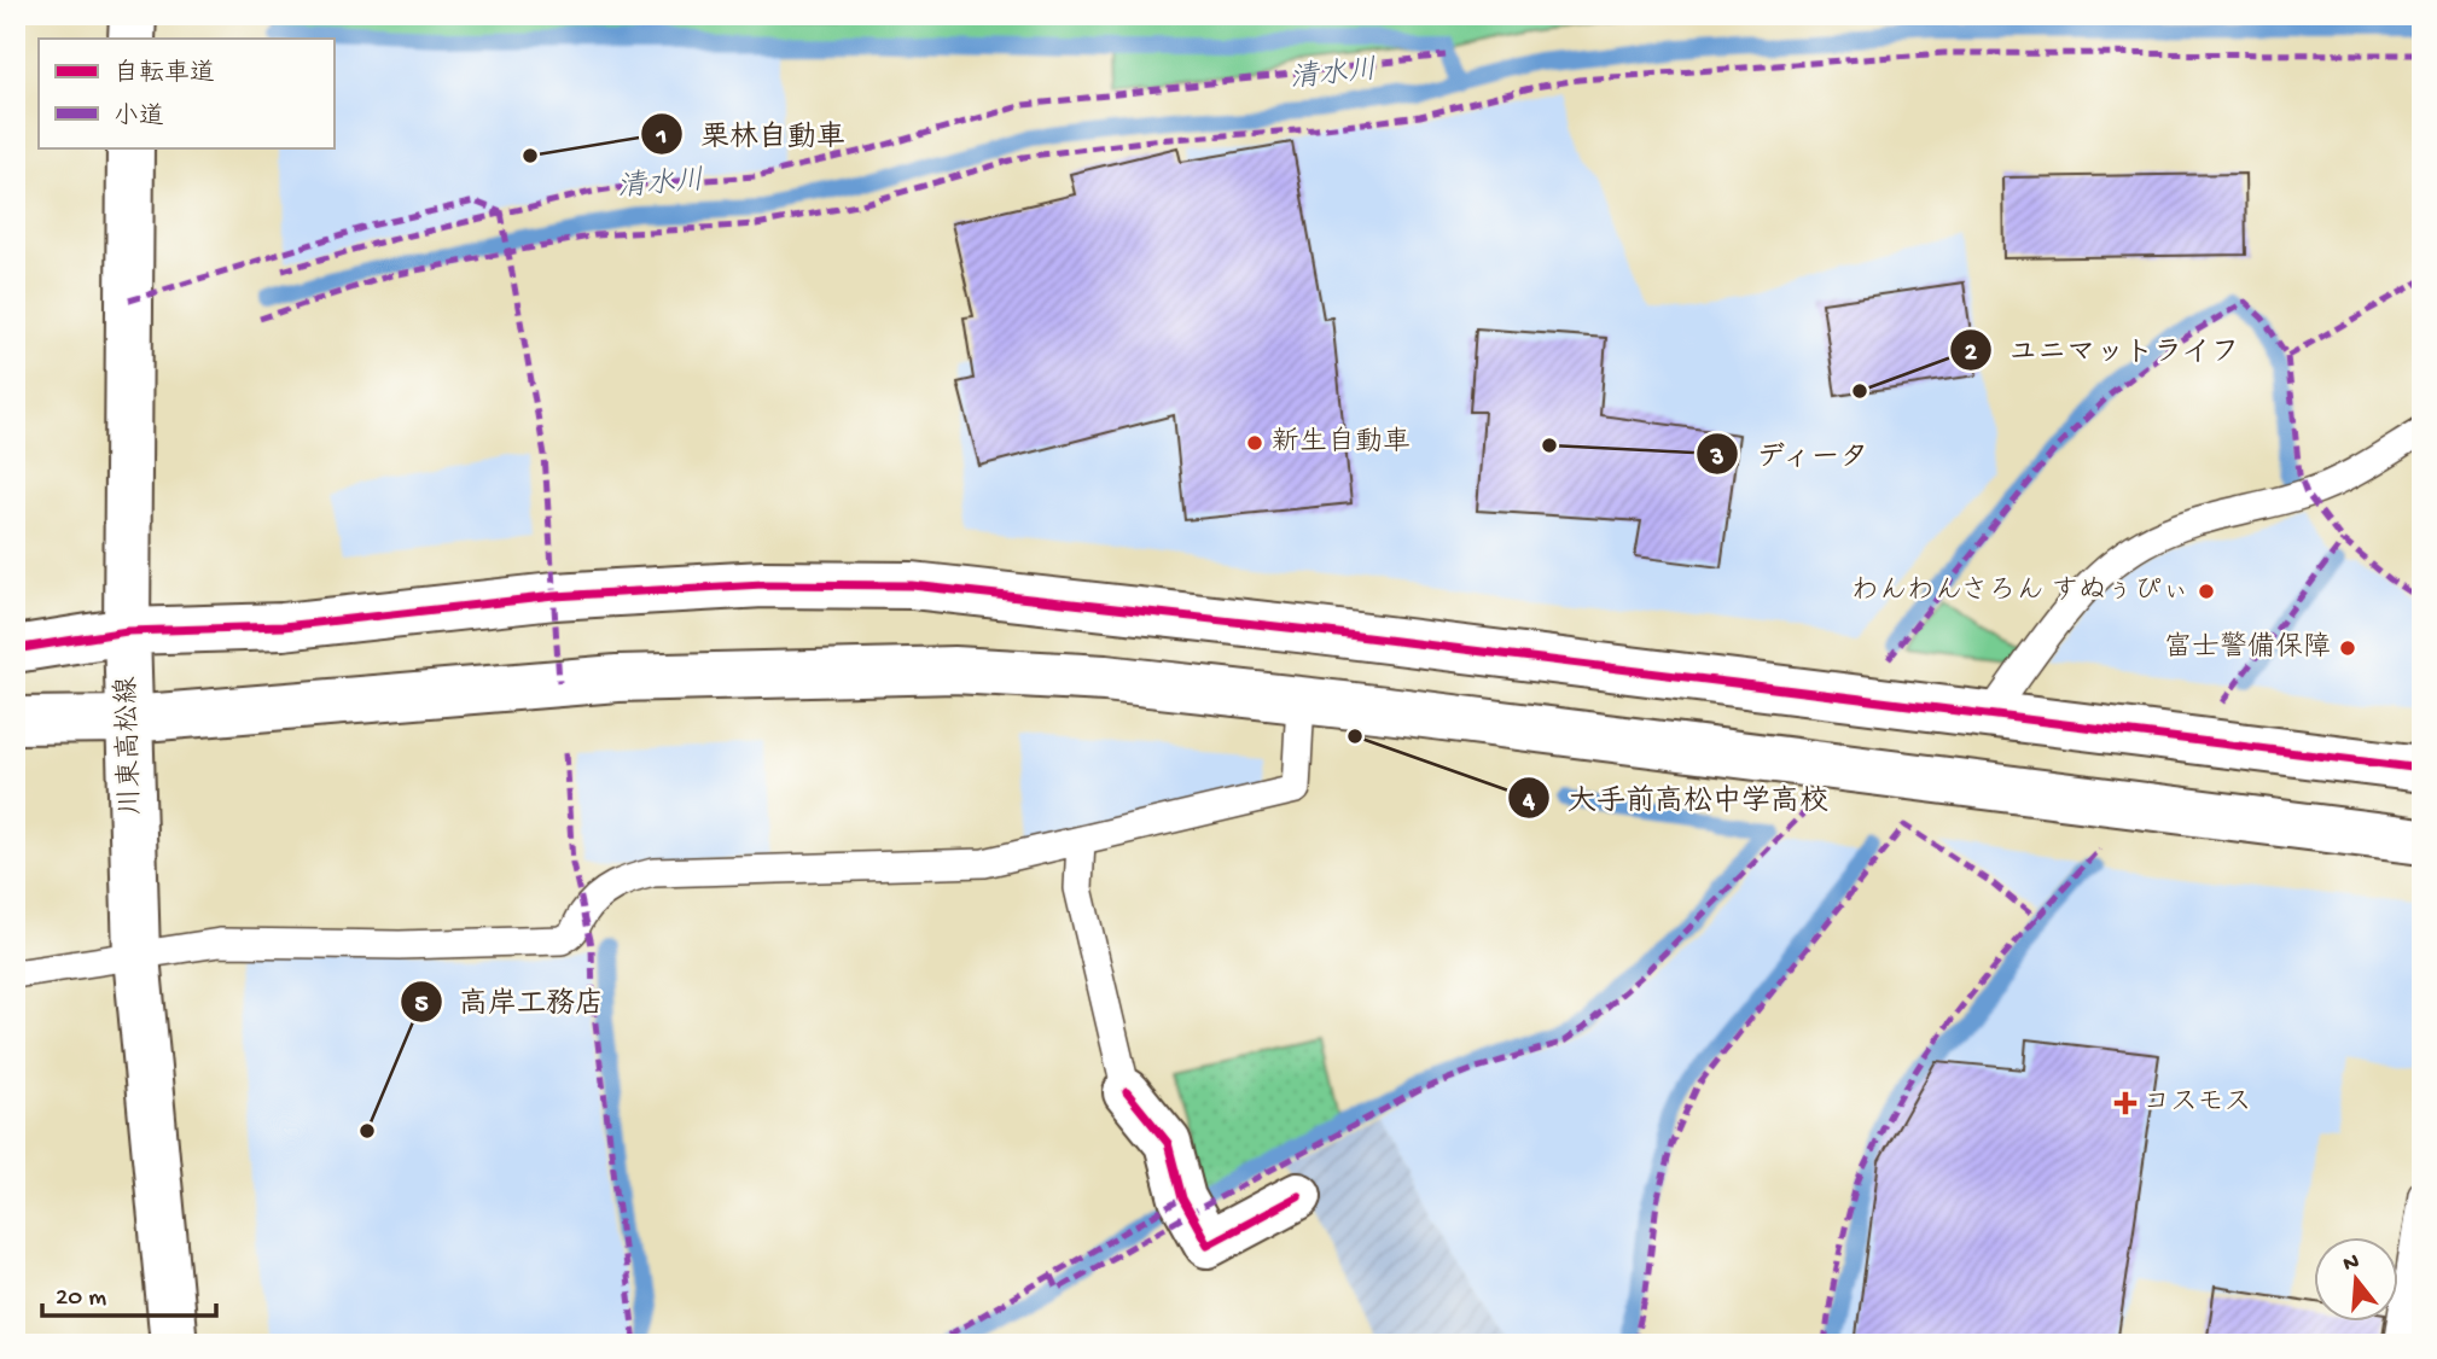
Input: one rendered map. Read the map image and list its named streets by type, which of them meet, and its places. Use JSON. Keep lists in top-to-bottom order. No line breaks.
{"streets":{"street":["川東高松線"]},"water":["清水川"],"places":{"other":["栗林自動車","ユニマットライフ","新生自動車","ディータ","わんわんさろん すぬぅぴぃ","富士警備保障","大手前高松中学高校","高岸工務店"],"health":["コスモス"]},"legend":["自転車道","小道"],"scale_bar":"20 m","north":"top"}
